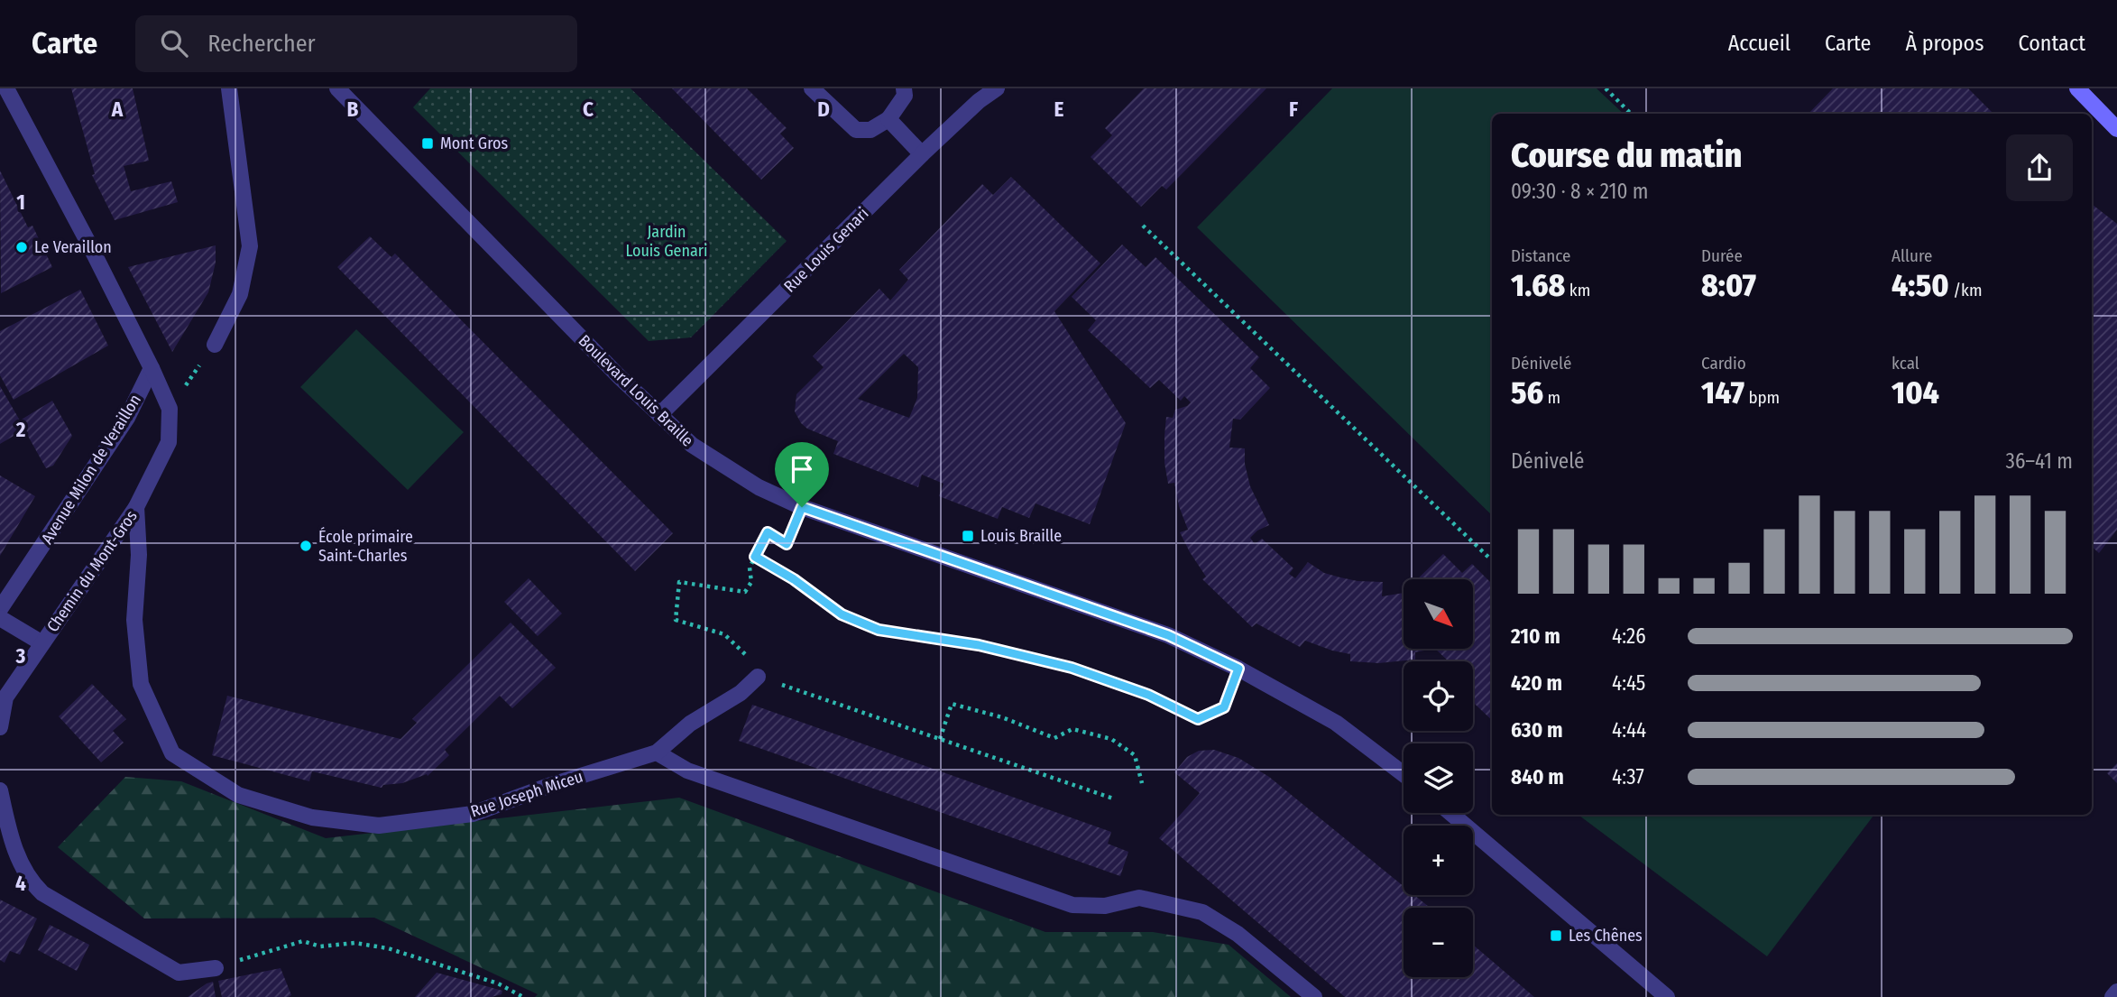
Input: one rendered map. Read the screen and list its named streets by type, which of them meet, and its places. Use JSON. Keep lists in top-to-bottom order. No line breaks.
{"streets":{"street":["Rue Louis Genari","Boulevard Louis Braille","Avenue Milon de Veraillon","Chemin du Mont-Gros","Rue Joseph Miceu"]},"crossings":[["Rue Louis Genari","Boulevard Louis Braille"],["Chemin du Mont-Gros","Rue Joseph Miceu"]],"parks":["Jardin Louis Genari"],"places":{"transit":["Mont Gros","Louis Braille","Les Chênes"],"other":["Le Veraillon","École primaire Saint-Charles"]},"north":"bottom right","page":{"header":"Carte","search":"Rechercher","nav":["Accueil","Carte","À propos","Contact"],"heading":["Course du matin","09:30 · 8 × 210 m"],"stats":[["Distance","1.68 km"],["Durée","8:07"],["Allure","4:50 /km"],["Dénivelé","56 m"],["Cardio","147 bpm"],["kcal","104"]],"chart":["Dénivelé","36–41 m"],"map_buttons":["+","−"],"list":[{"name":"210 m","note":"4:26"},{"name":"420 m","note":"4:45"},{"name":"630 m","note":"4:44"},{"name":"840 m","note":"4:37"}]},"grid":{"columns":["A","B","C","D","E","F"],"rows":["1","2","3","4"]}}
